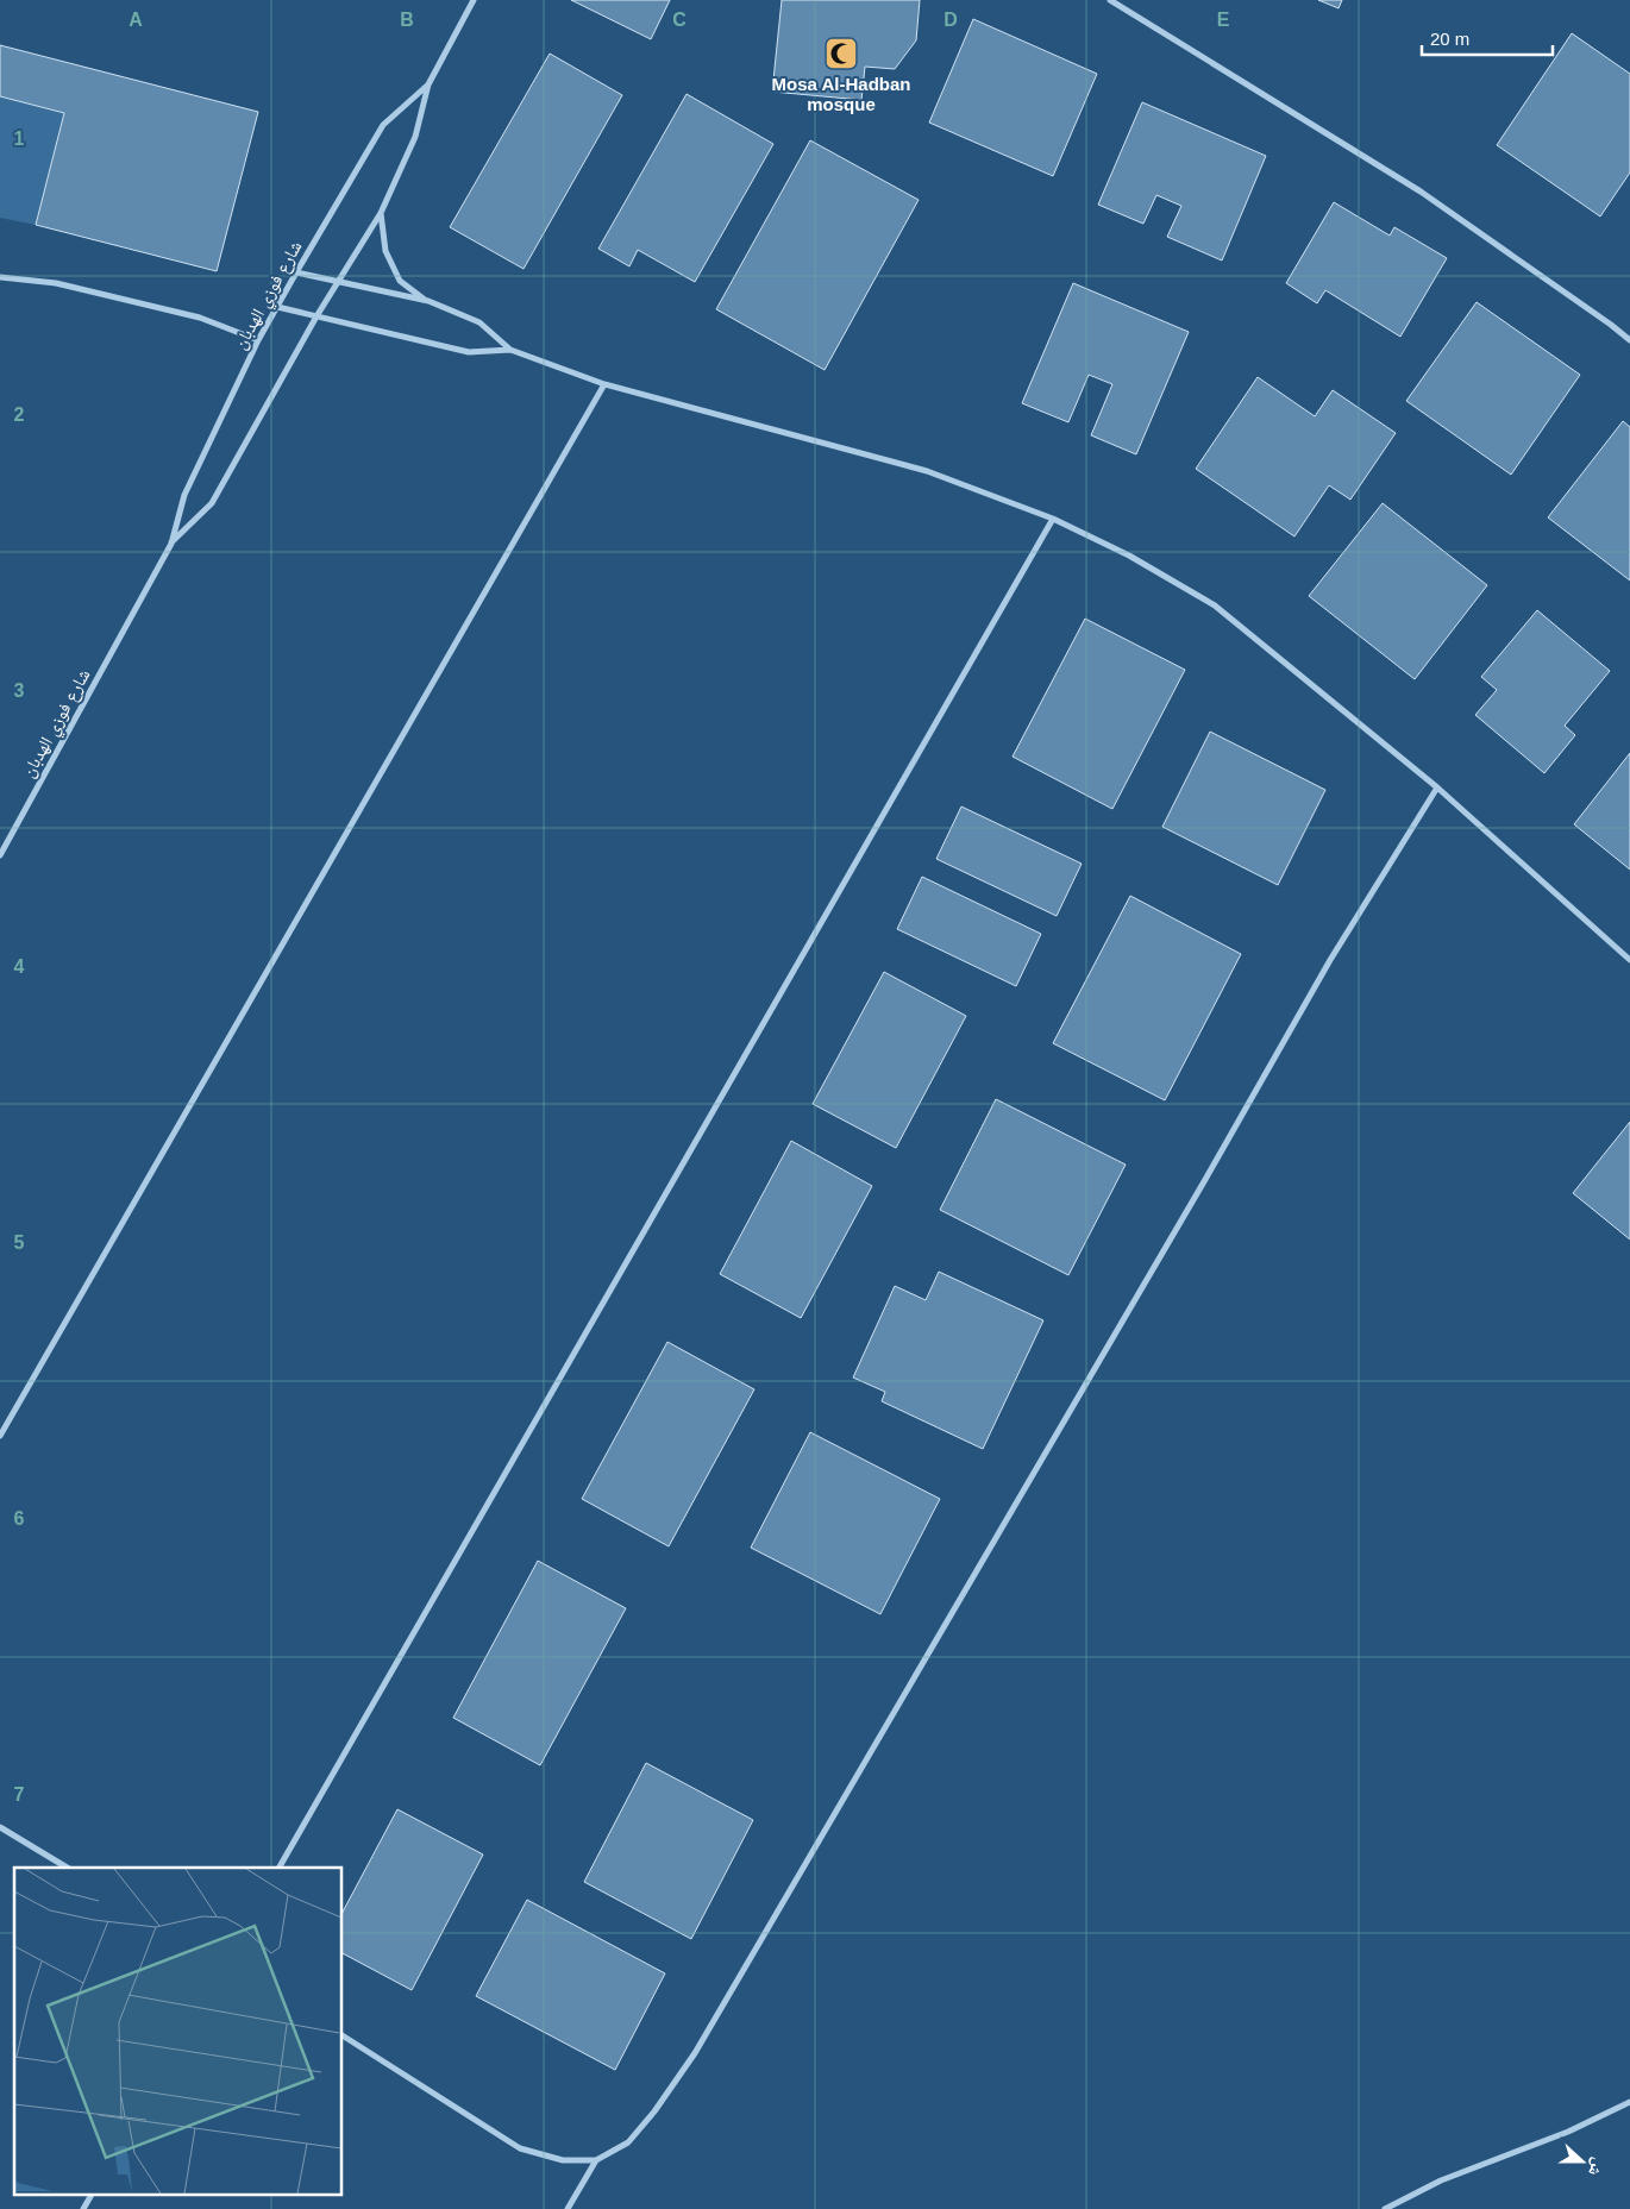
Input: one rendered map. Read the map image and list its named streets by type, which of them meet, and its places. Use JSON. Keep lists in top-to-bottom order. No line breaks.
{"streets":{"street":["شارع فوزي الهدبان"]},"places":{"mosque":["Mosa Al-Hadban mosque"]},"scale_bar":"20 m","north":"right","grid":{"columns":["A","B","C","D","E"],"rows":["1","2","3","4","5","6","7"]}}
